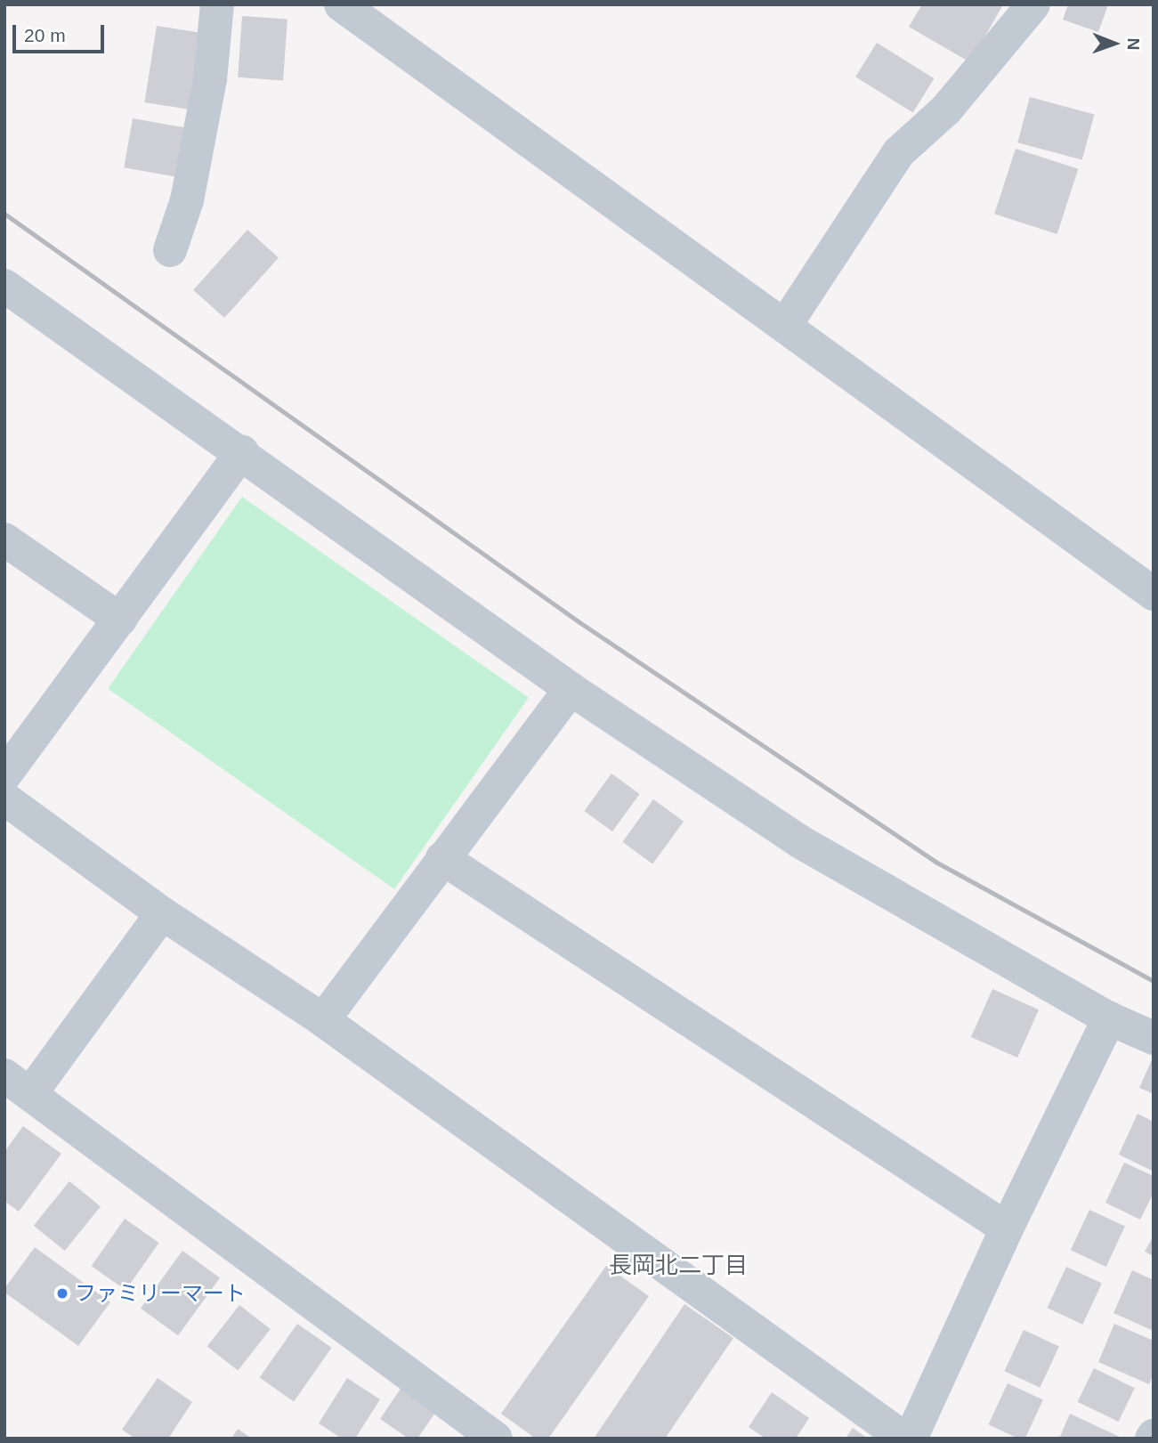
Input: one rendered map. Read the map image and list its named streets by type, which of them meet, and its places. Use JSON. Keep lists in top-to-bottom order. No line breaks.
{"districts":["長岡北二丁目"],"places":["ファミリーマート"],"scale_bar":"20 m","north":"right"}
